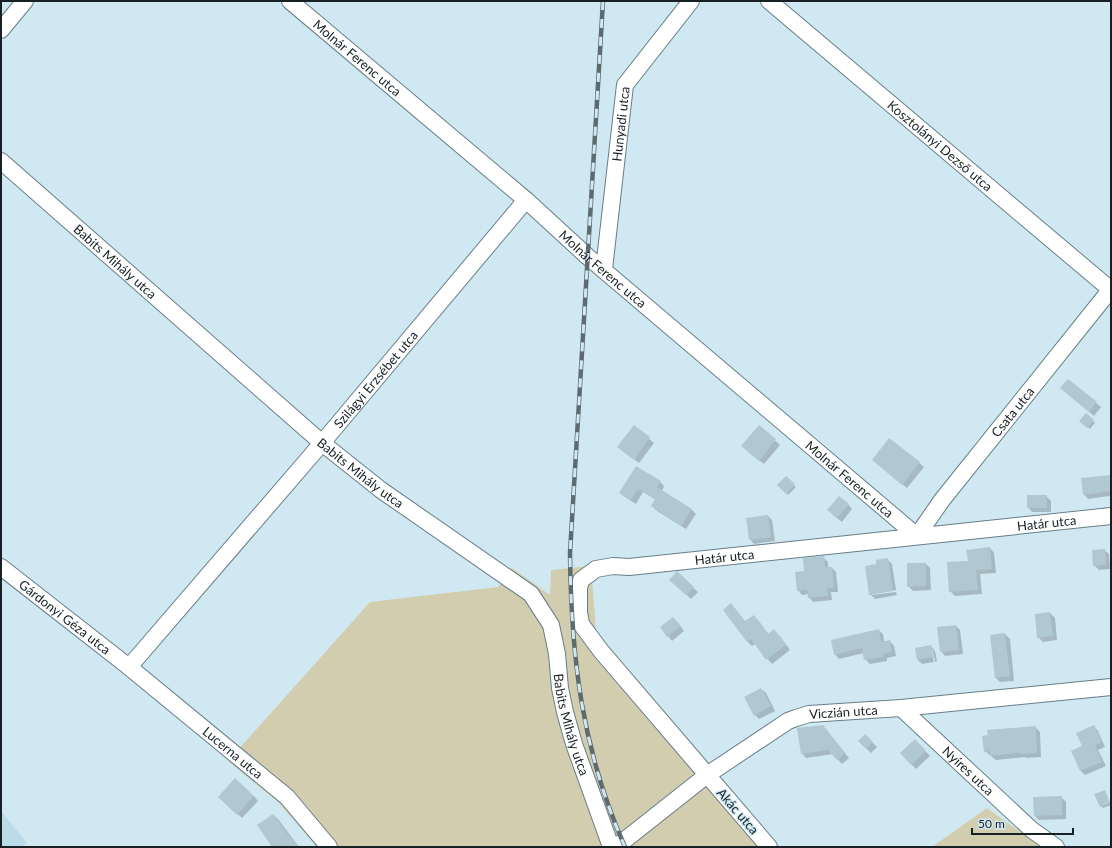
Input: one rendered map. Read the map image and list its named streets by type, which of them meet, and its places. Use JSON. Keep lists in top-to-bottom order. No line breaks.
{"streets":{"street":["Molnár Ferenc utca","Hunyadi utca","Kosztolányi Dezső utca","Babits Mihály utca","Szilágyi Erzsébet utca","Csata utca","Határ utca","Gárdonyi Géza utca","Viczián utca","Lucerna utca","Nyíres utca","Akác utca"]},"crossings":[["Molnár Ferenc utca","Hunyadi utca"],["Molnár Ferenc utca","Szilágyi Erzsébet utca"],["Molnár Ferenc utca","Csata utca"],["Molnár Ferenc utca","Határ utca"],["Kosztolányi Dezső utca","Csata utca"],["Babits Mihály utca","Szilágyi Erzsébet utca"],["Szilágyi Erzsébet utca","Gárdonyi Géza utca"],["Szilágyi Erzsébet utca","Lucerna utca"],["Csata utca","Határ utca"],["Határ utca","Viczián utca"],["Határ utca","Akác utca"],["Gárdonyi Géza utca","Lucerna utca"],["Viczián utca","Nyíres utca"],["Viczián utca","Akác utca"]],"scale_bar":"50 m"}
